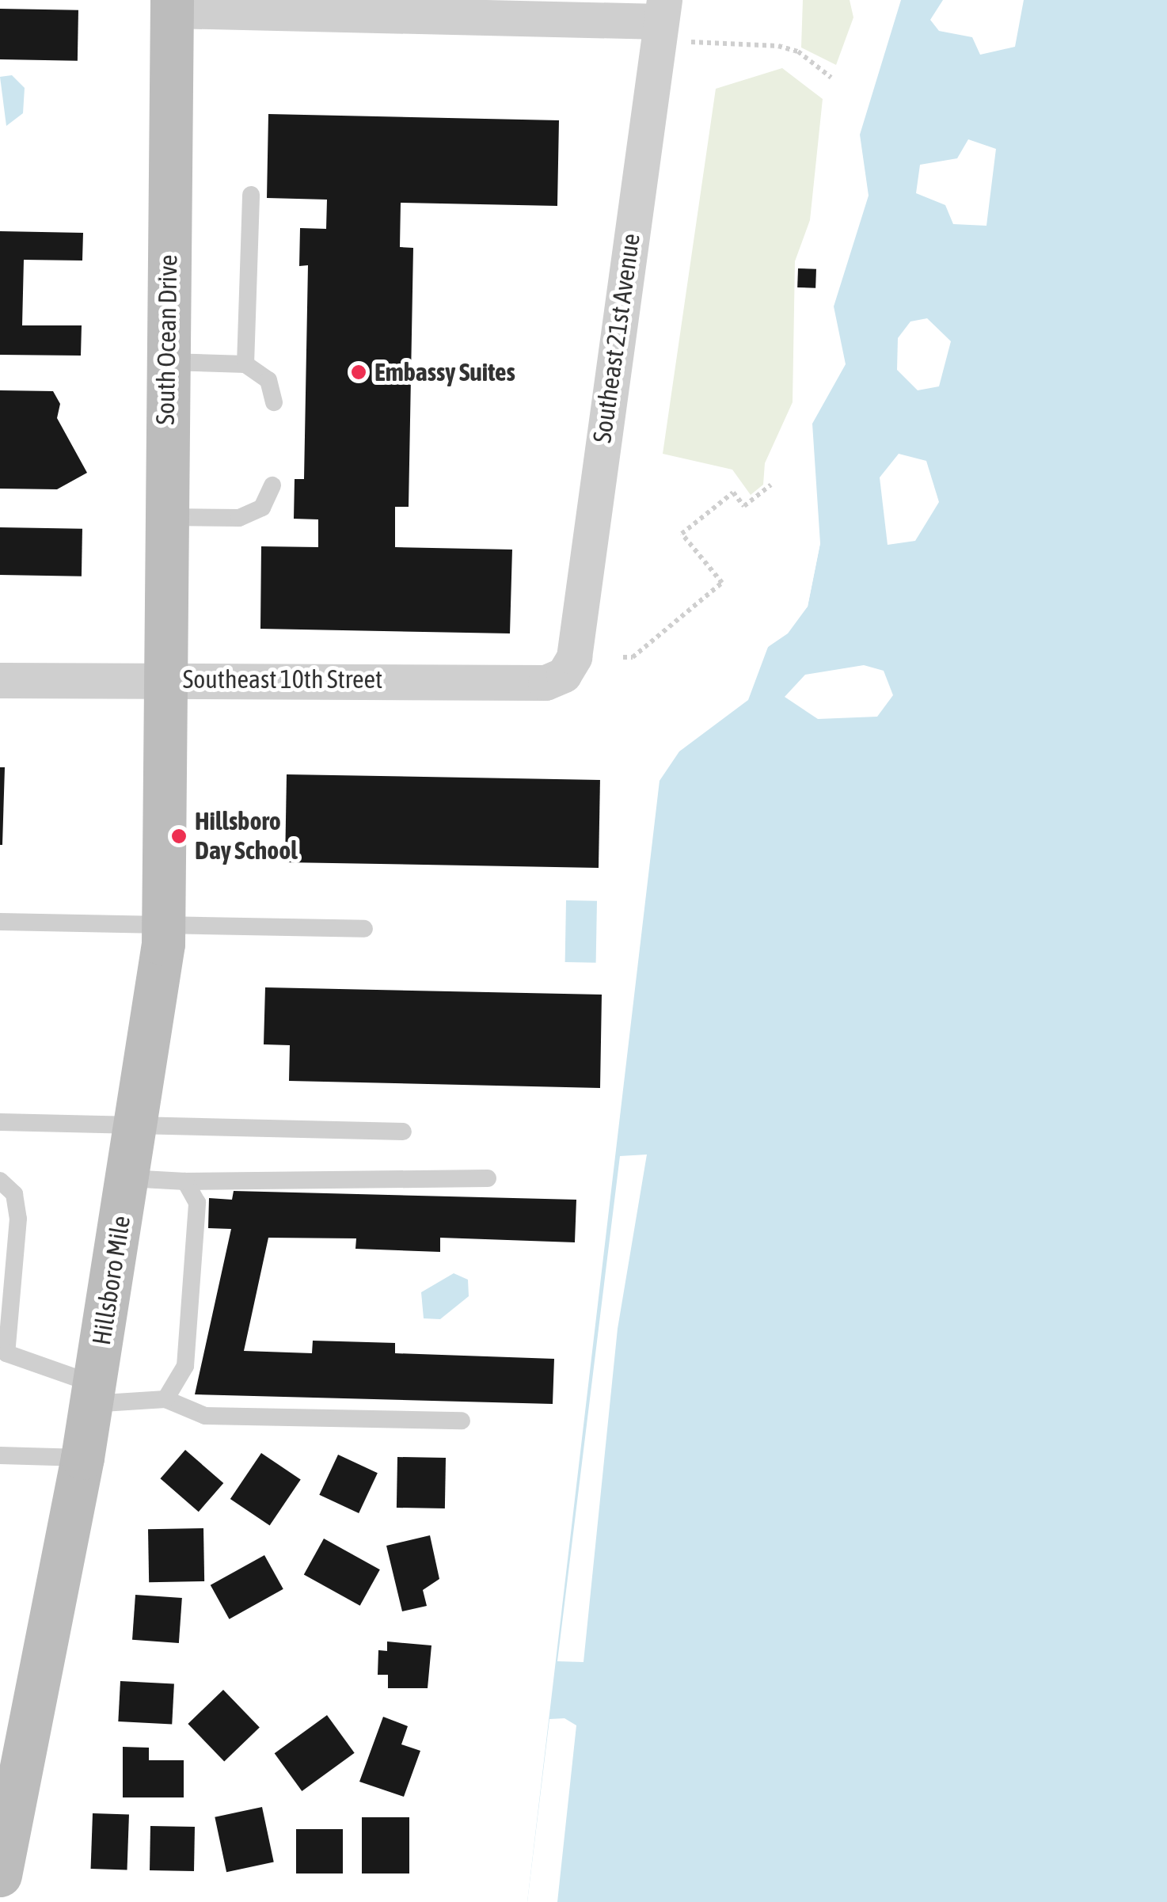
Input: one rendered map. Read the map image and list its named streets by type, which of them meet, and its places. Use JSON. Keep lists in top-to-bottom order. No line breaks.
{"streets":{"main road":["South Ocean Drive","Hillsboro Mile"],"street":["Southeast 21st Avenue","Southeast 10th Street"]},"crossings":[["Southeast 21st Avenue","Southeast 10th Street"],["South Ocean Drive","Southeast 10th Street"],["South Ocean Drive","Hillsboro Mile"],["Southeast 10th Street","Hillsboro Mile"]],"places":["Embassy Suites","Hillsboro Day School"]}
